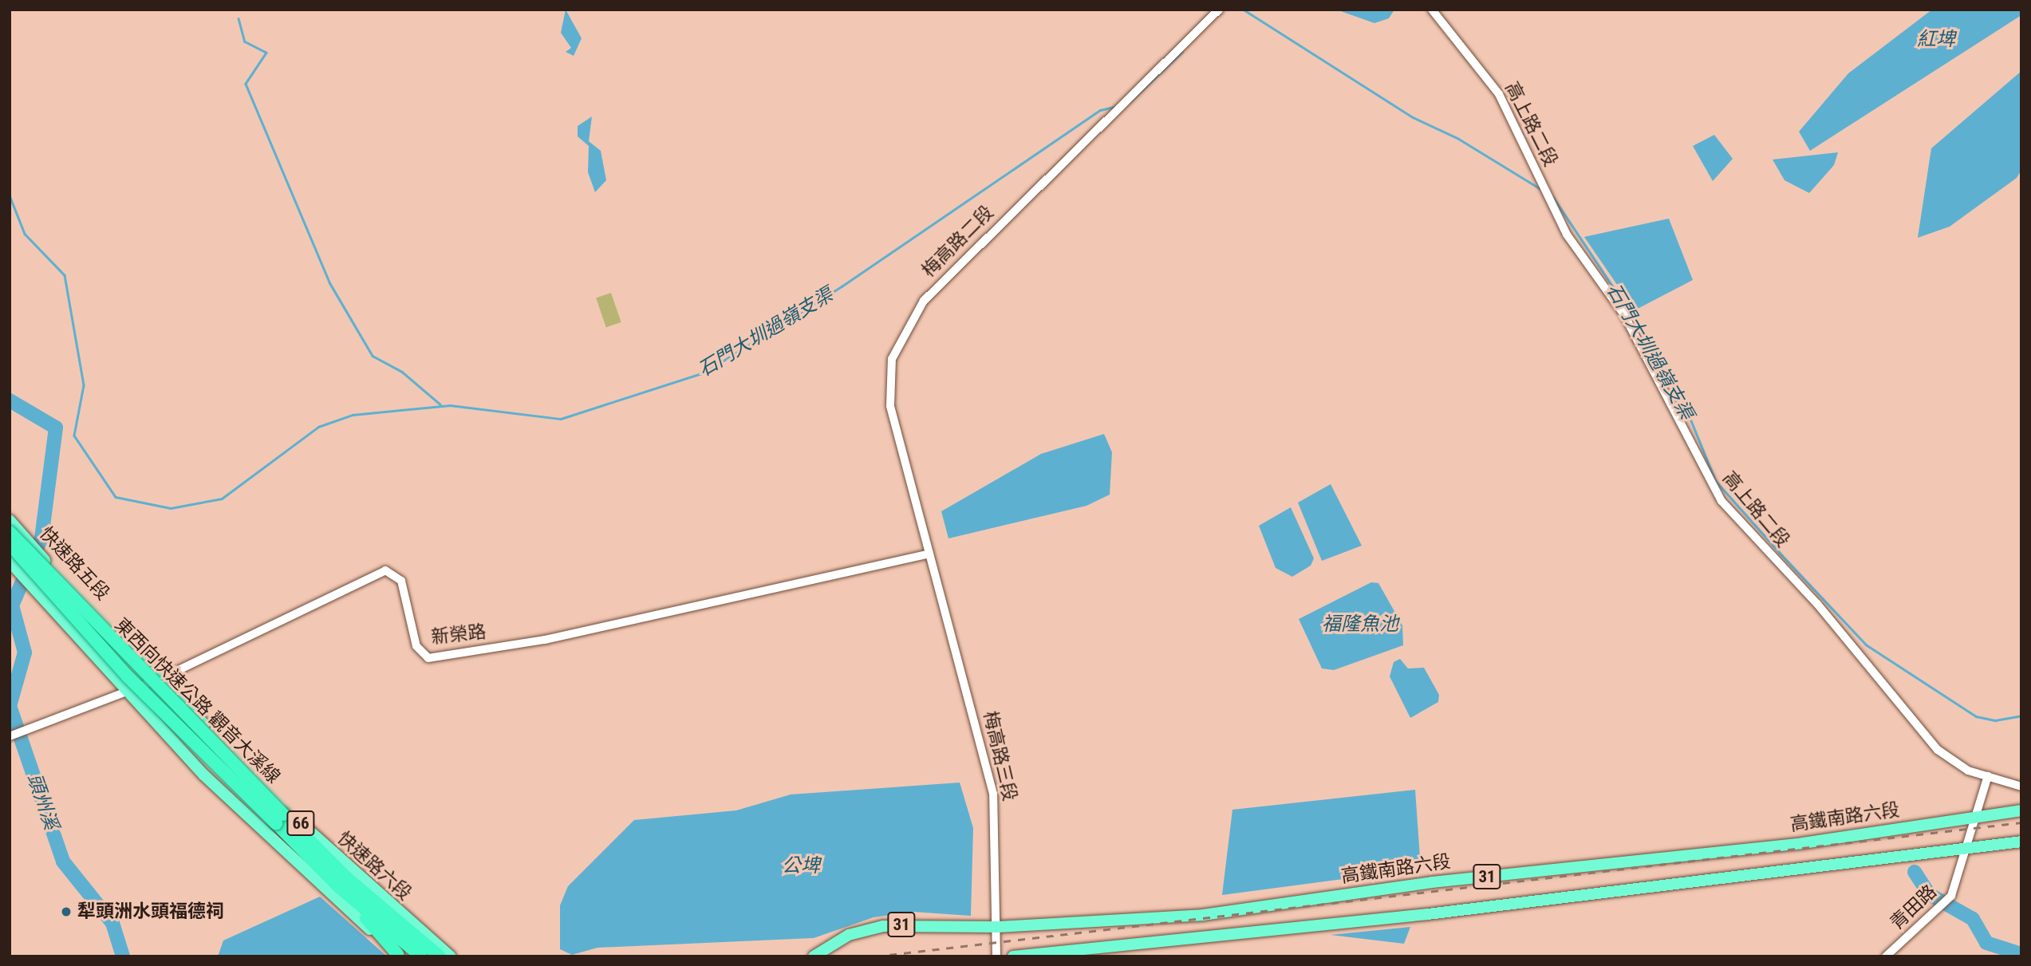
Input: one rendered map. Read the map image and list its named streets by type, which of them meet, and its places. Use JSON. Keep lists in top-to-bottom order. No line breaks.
{"streets":{"highway":["東西向快速公路 觀音大溪線","66"],"main road":["快速路五段","高鐵南路六段","快速路六段","31"],"street":["高上路二段","梅高路二段","新榮路","梅高路三段","青田路"]},"crossings":[["梅高路二段","新榮路"],["梅高路二段","梅高路三段"],["快速路五段","新榮路"],["快速路五段","快速路六段"],["新榮路","66"],["新榮路","快速路六段"],["梅高路三段","高鐵南路六段"],["高鐵南路六段","青田路"],["31","青田路"]],"water":["紅埤","石門大圳過嶺支渠","福隆魚池","頭州溪","公埤"],"places":["犁頭洲水頭福德祠"]}
